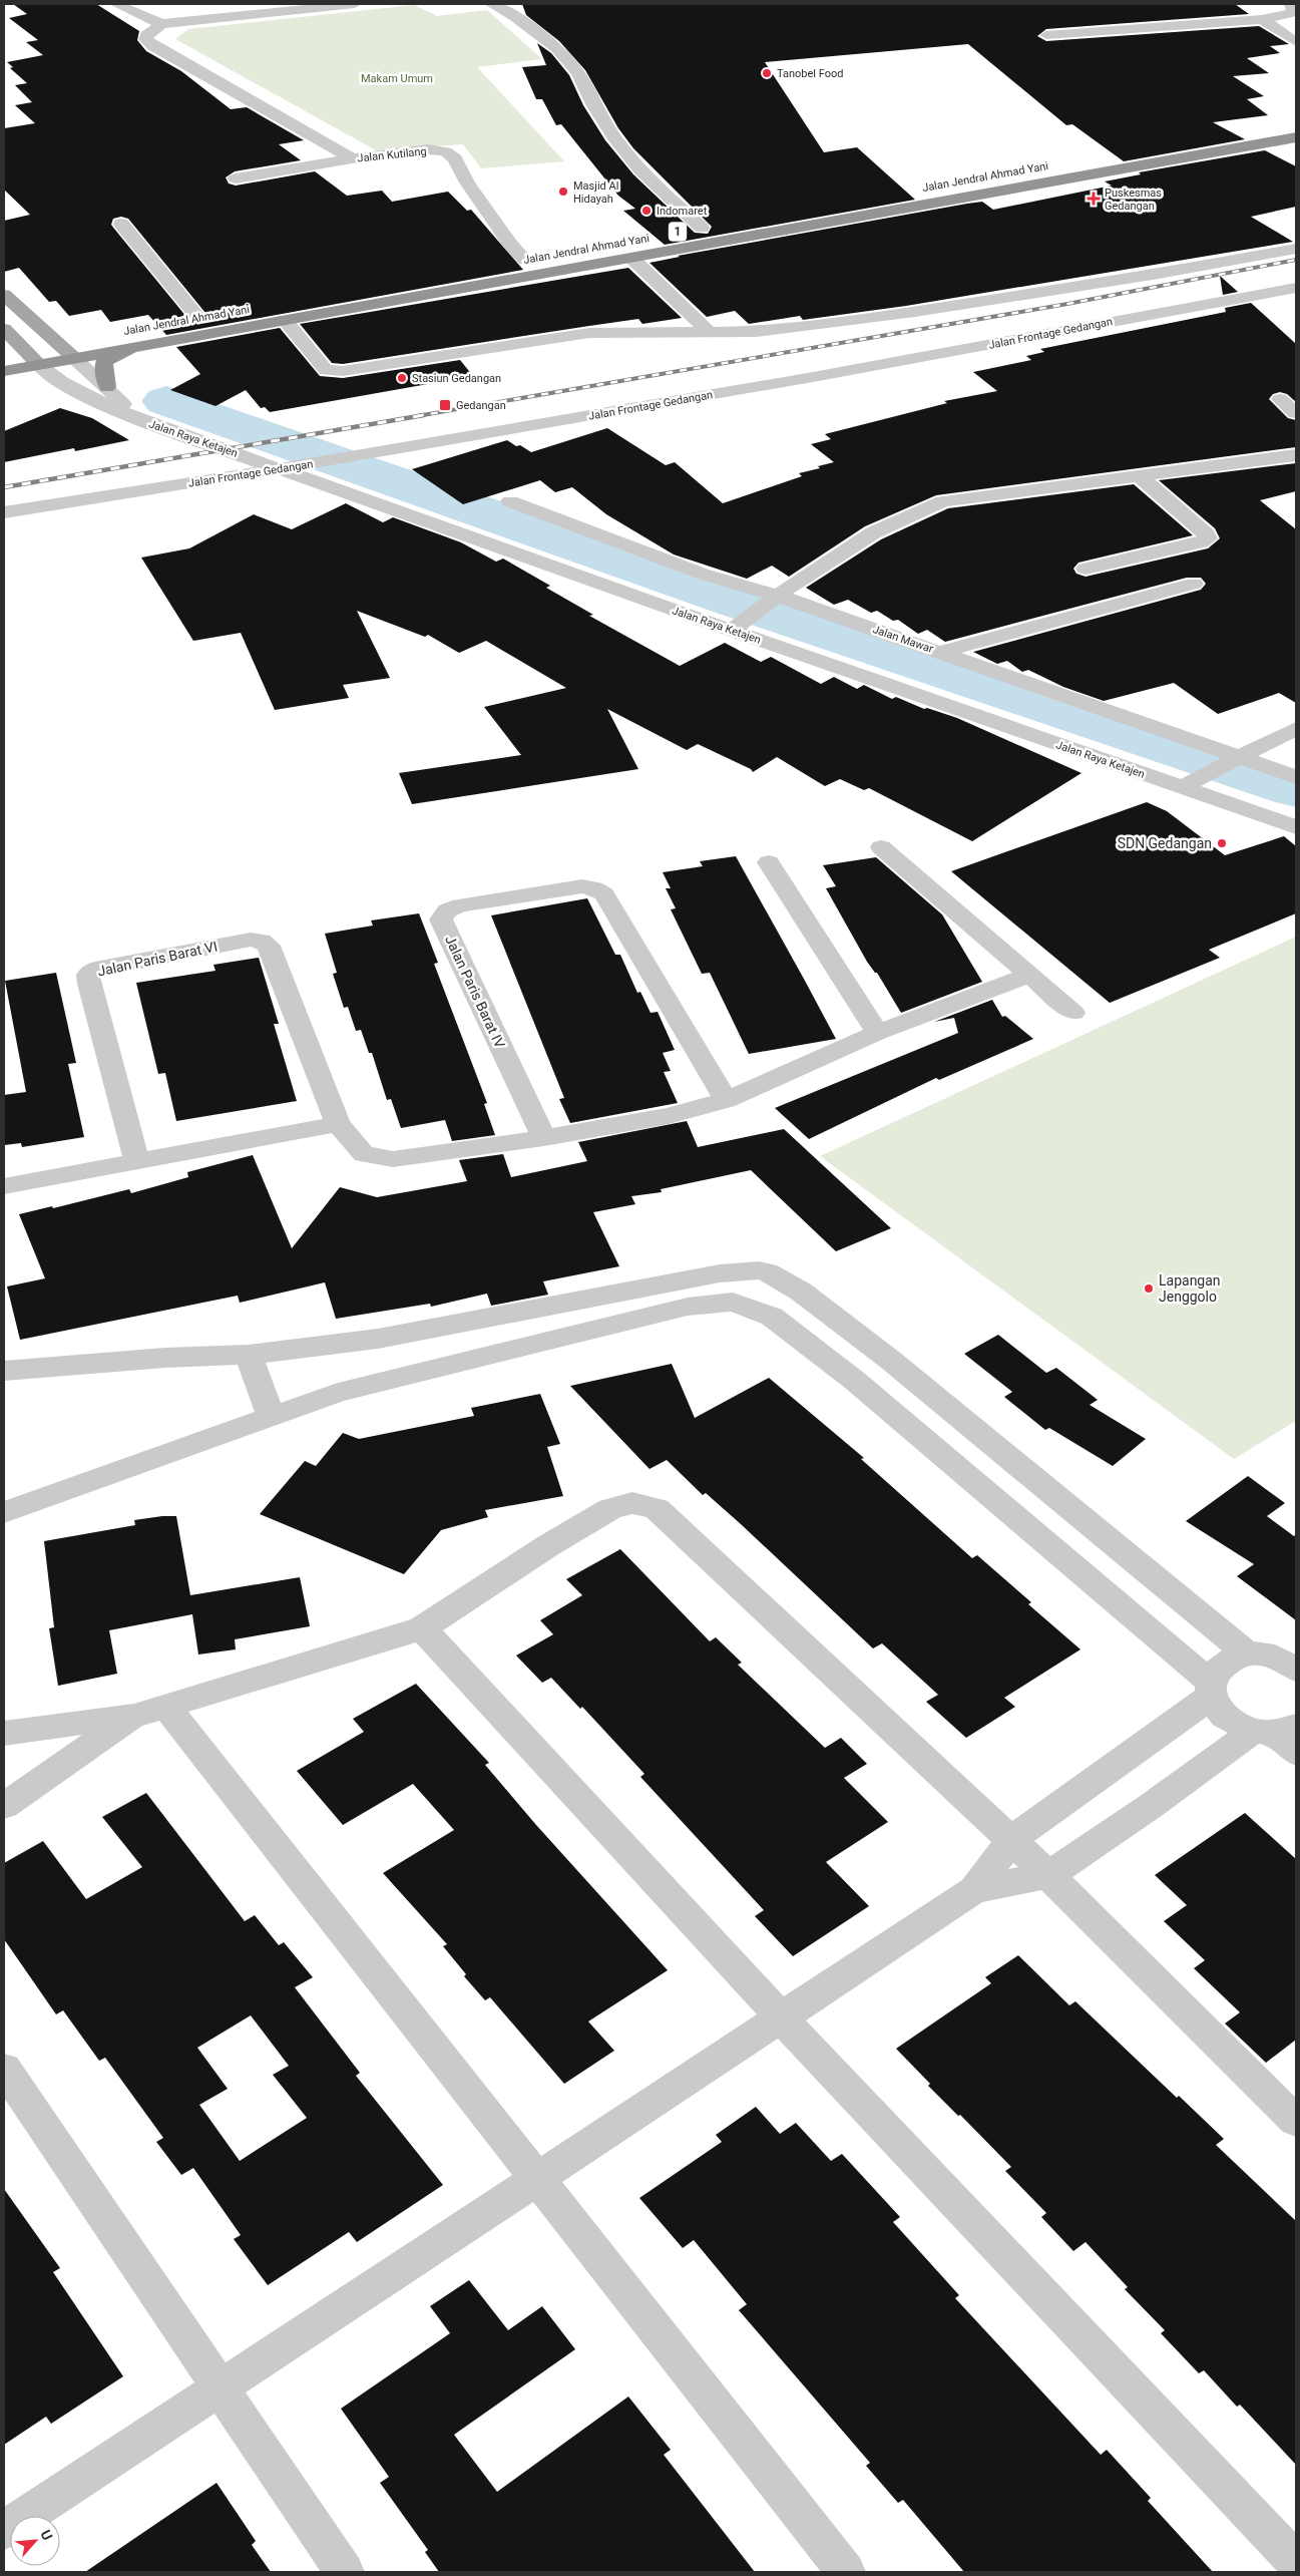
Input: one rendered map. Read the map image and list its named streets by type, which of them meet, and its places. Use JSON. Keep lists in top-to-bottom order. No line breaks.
{"streets":{"highway":["Jalan Jendral Ahmad Yani","1"],"street":["Jalan Kutilang","Jalan Frontage Gedangan","Jalan Raya Ketajen","Jalan Mawar","Jalan Paris Barat VI","Jalan Paris Barat IV"]},"crossings":[["Jalan Kutilang","Jalan Jendral Ahmad Yani"],["Jalan Jendral Ahmad Yani","1"],["Jalan Jendral Ahmad Yani","Jalan Raya Ketajen"],["1","Jalan Raya Ketajen"],["Jalan Frontage Gedangan","Jalan Raya Ketajen"]],"parks":["Makam Umum"],"places":{"other":["Tanobel Food","Masjid Al Hidayah","Indomaret","Stasiun Gedangan","SDN Gedangan","Lapangan Jenggolo"],"health":["Puskesmas Gedangan"],"transit":["Gedangan"]},"north":"top right"}
